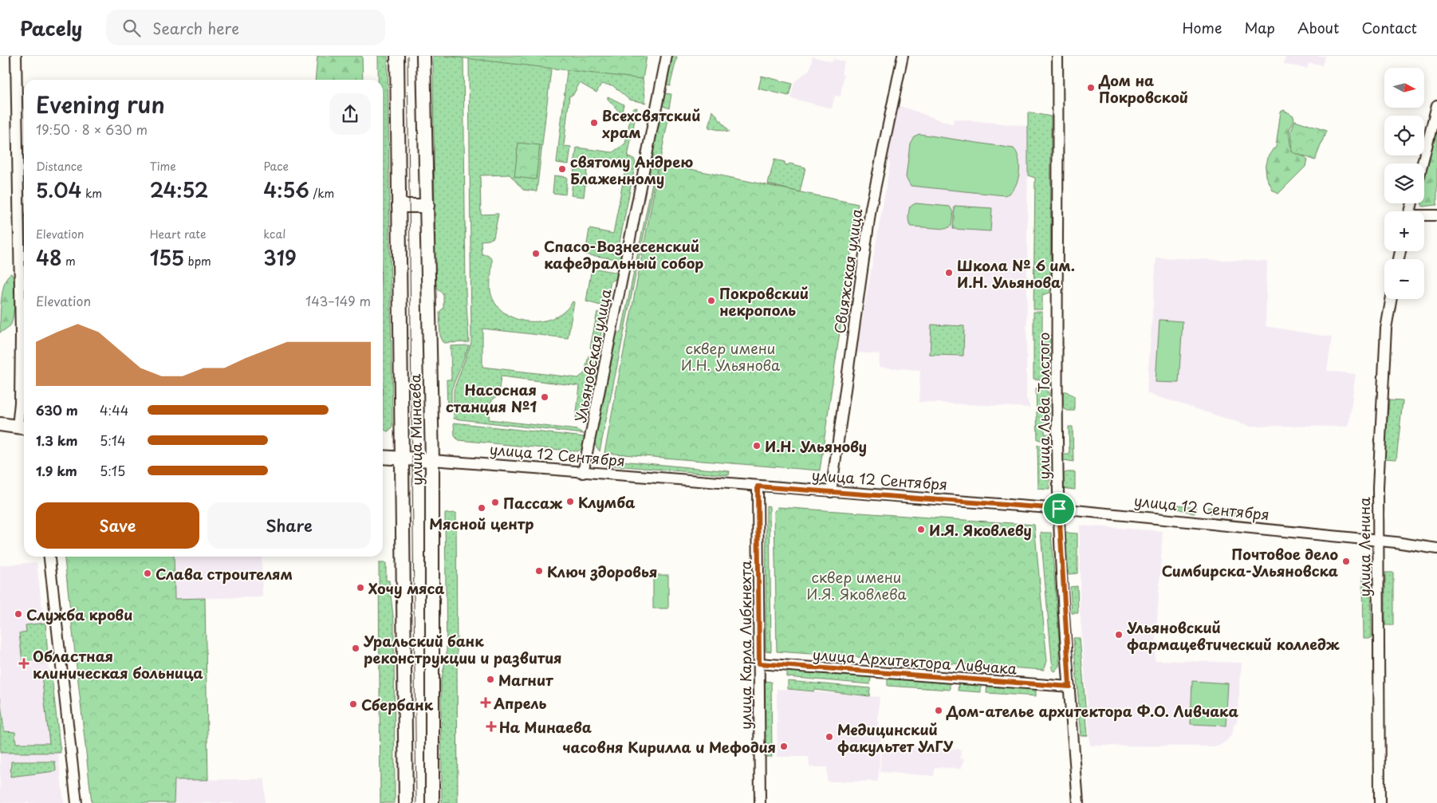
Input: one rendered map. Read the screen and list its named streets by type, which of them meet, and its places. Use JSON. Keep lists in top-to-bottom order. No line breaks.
{"streets":{"main road":["улица Минаева","улица 12 Сентября"],"street":["Свияжская улица","Ульяновская улица","улица Льва Толстого","улица Ленина","улица Карла Либкнехта","улица Архитектора Ливчака"]},"crossings":[["Свияжская улица","улица 12 Сентября"],["Ульяновская улица","улица 12 Сентября"],["улица Льва Толстого","улица 12 Сентября"],["улица Льва Толстого","улица Архитектора Ливчака"],["улица Минаева","улица 12 Сентября"],["улица 12 Сентября","улица Ленина"],["улица 12 Сентября","улица Карла Либкнехта"],["улица Карла Либкнехта","улица Архитектора Ливчака"]],"parks":["сквер имени И.Н. Ульянова","сквер имени И.Я. Яковлева"],"places":{"other":["Дом на Покровской","Всехсвятский храм","святому Андрею Блаженному","Спасо-Вознесенский кафедральный собор","Школа № 6 им. И.Н. Ульянова","Покровский некрополь","Насосная станция №1","И.Н. Ульянову","Клумба","Пассаж","Мясной центр","И.Я. Яковлеву","Почтовое дело Симбирска-Ульяновска","Ключ здоровья","Слава строителям","Хочу мяса","Служба крови","Ульяновский фaрмацевтический колледж","Уральский банк реконструкции и развития","Магнит","Сбербанк","Дом-ателье архитектора Ф.О. Ливчака","Медицинский факультет УлГУ","часовня Кирилла и Мефодия"],"health":["Областная клиническая больница","Апрель","На Минаева"]},"north":"right","page":{"header":"Pacely","search":"Search here","nav":["Home","Map","About","Contact"],"map_buttons":["+","−"],"heading":["Evening run","19:50 · 8 × 630 m"],"stats":[["Distance","5.04 km"],["Time","24:52"],["Pace","4:56 /km"],["Elevation","48 m"],["Heart rate","155 bpm"],["kcal","319"]],"chart":["Elevation","143–149 m"],"list":[{"name":"630 m","note":"4:44"},{"name":"1.3 km","note":"5:14"},{"name":"1.9 km","note":"5:15"}],"buttons":["Save","Share"]}}
